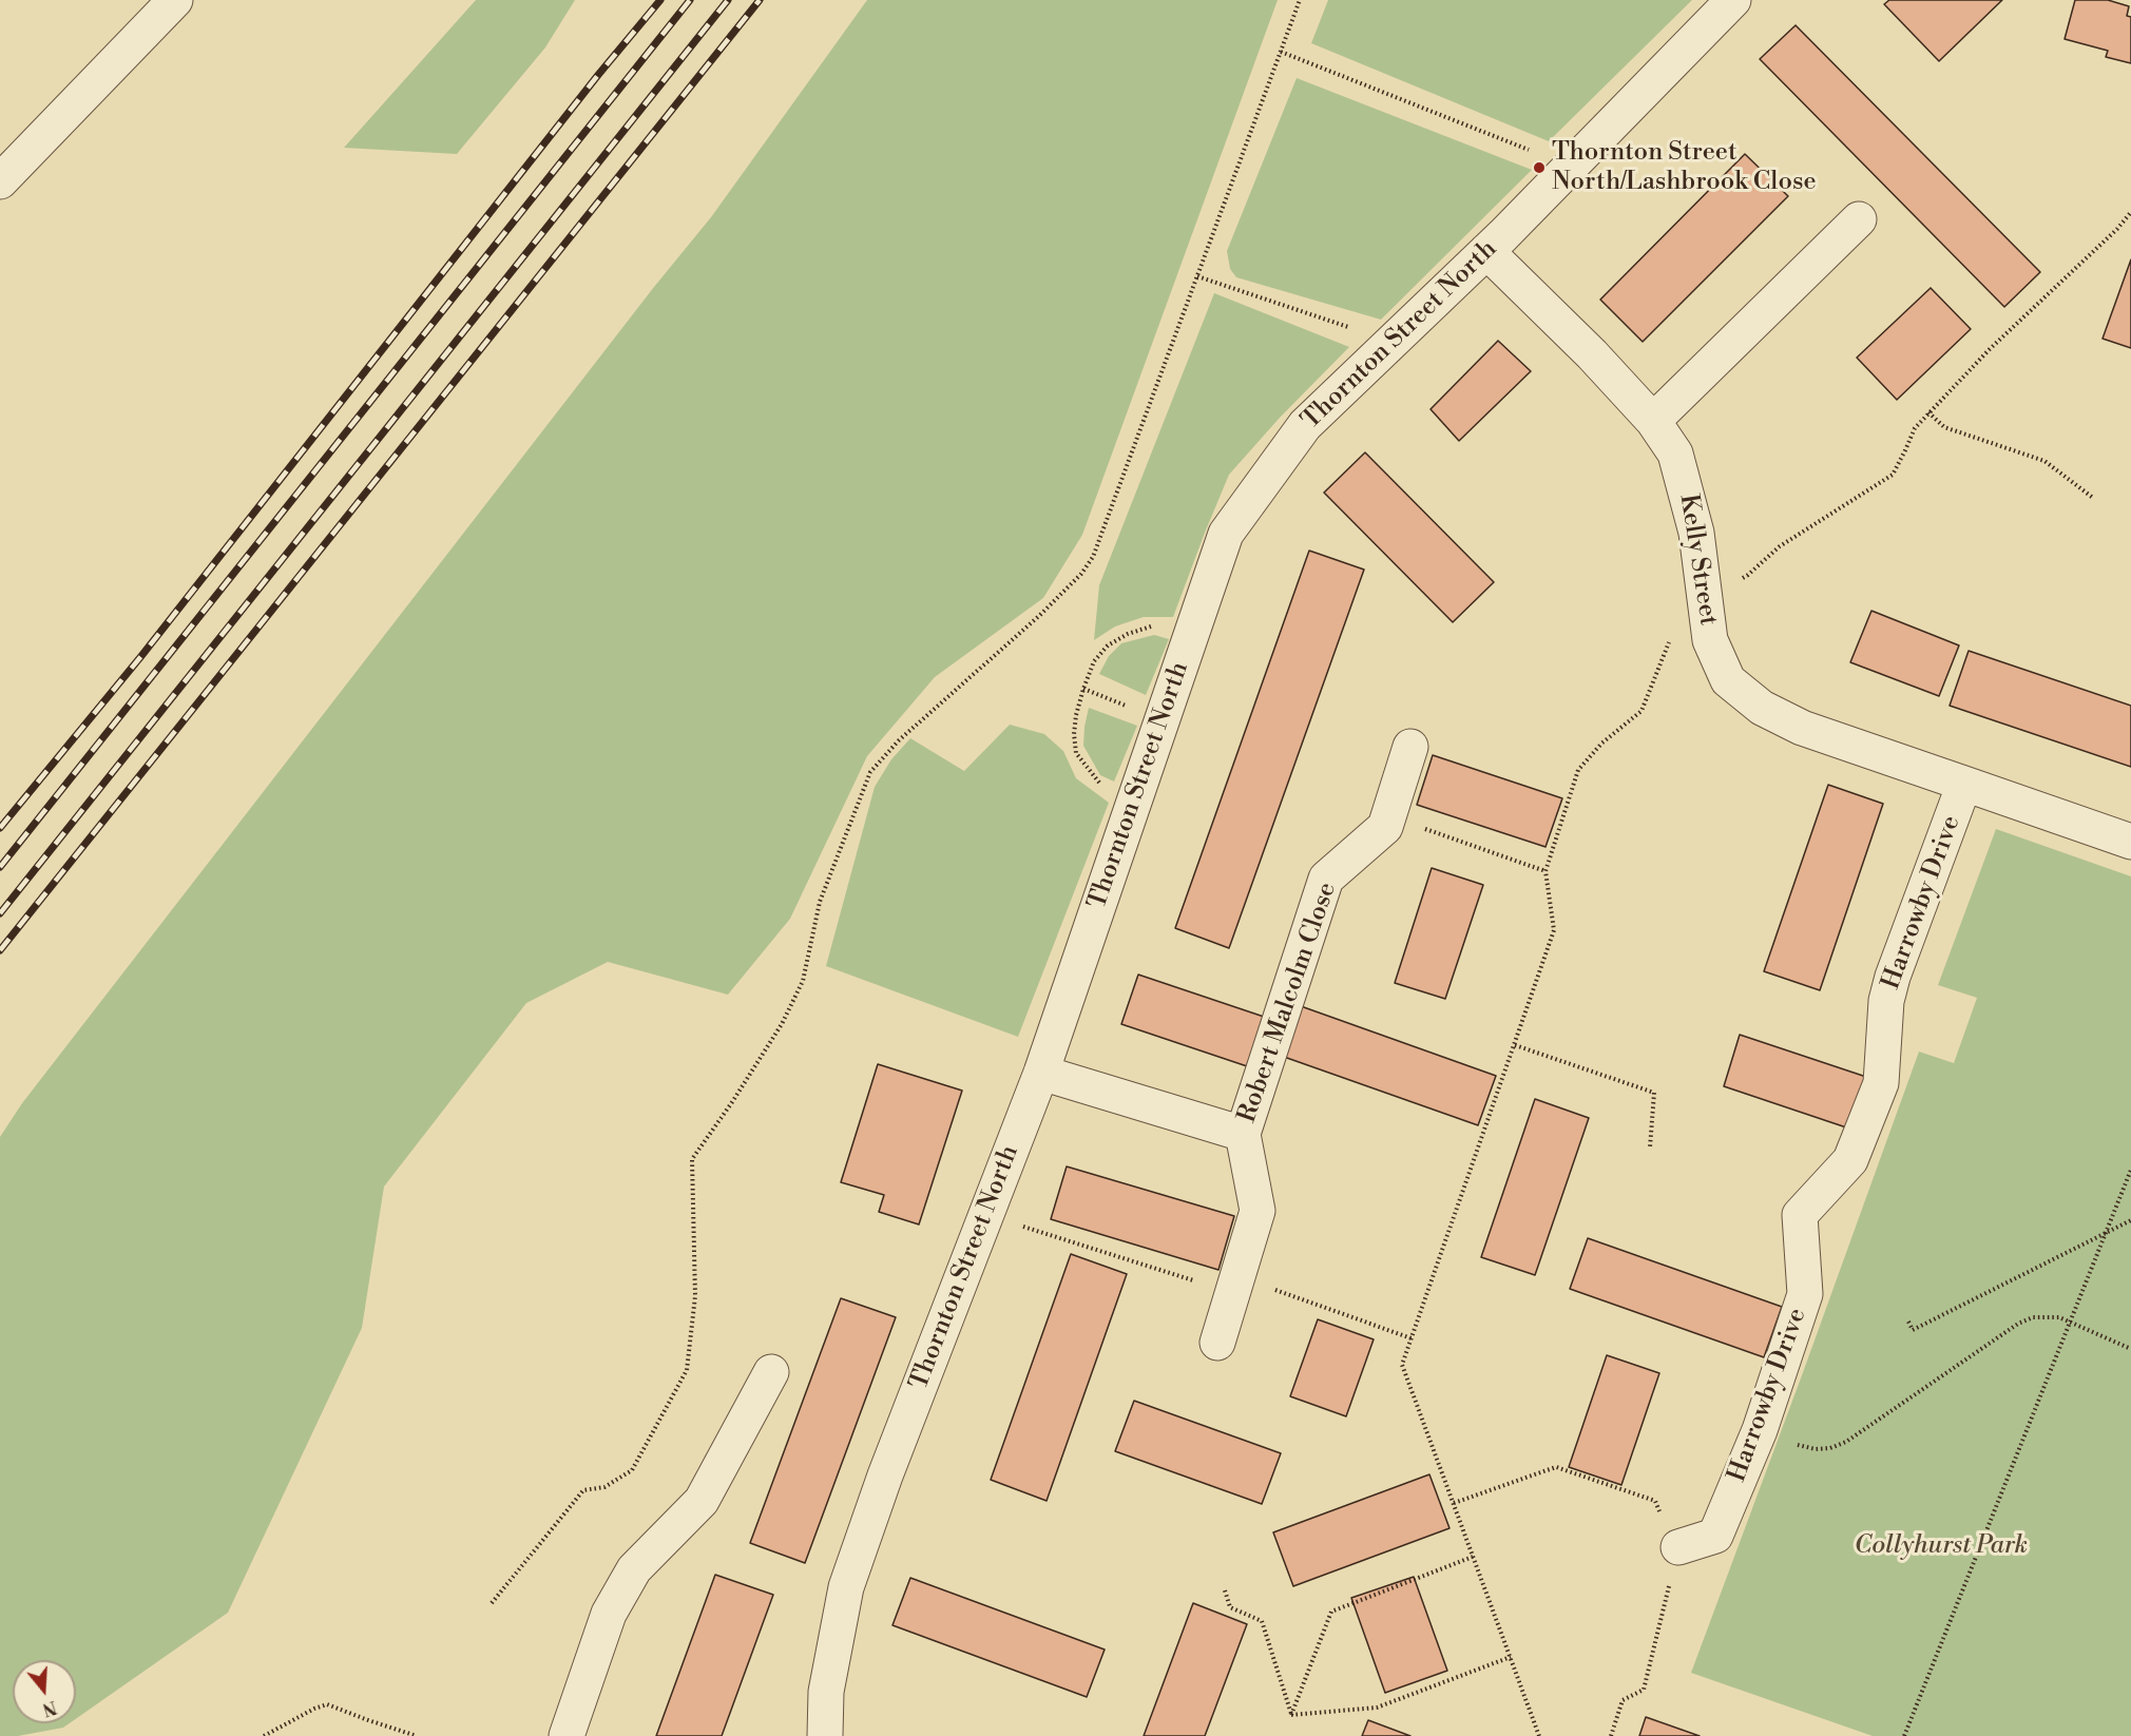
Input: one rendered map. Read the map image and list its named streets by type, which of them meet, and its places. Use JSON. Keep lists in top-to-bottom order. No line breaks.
{"streets":{"street":["Thornton Street North","Kelly Street","Harrowby Drive","Robert Malcolm Close"]},"crossings":[["Thornton Street North","Kelly Street"],["Thornton Street North","Robert Malcolm Close"],["Kelly Street","Harrowby Drive"]],"parks":["Collyhurst Park"],"places":["Thornton Street North/Lashbrook Close"],"north":"bottom"}
